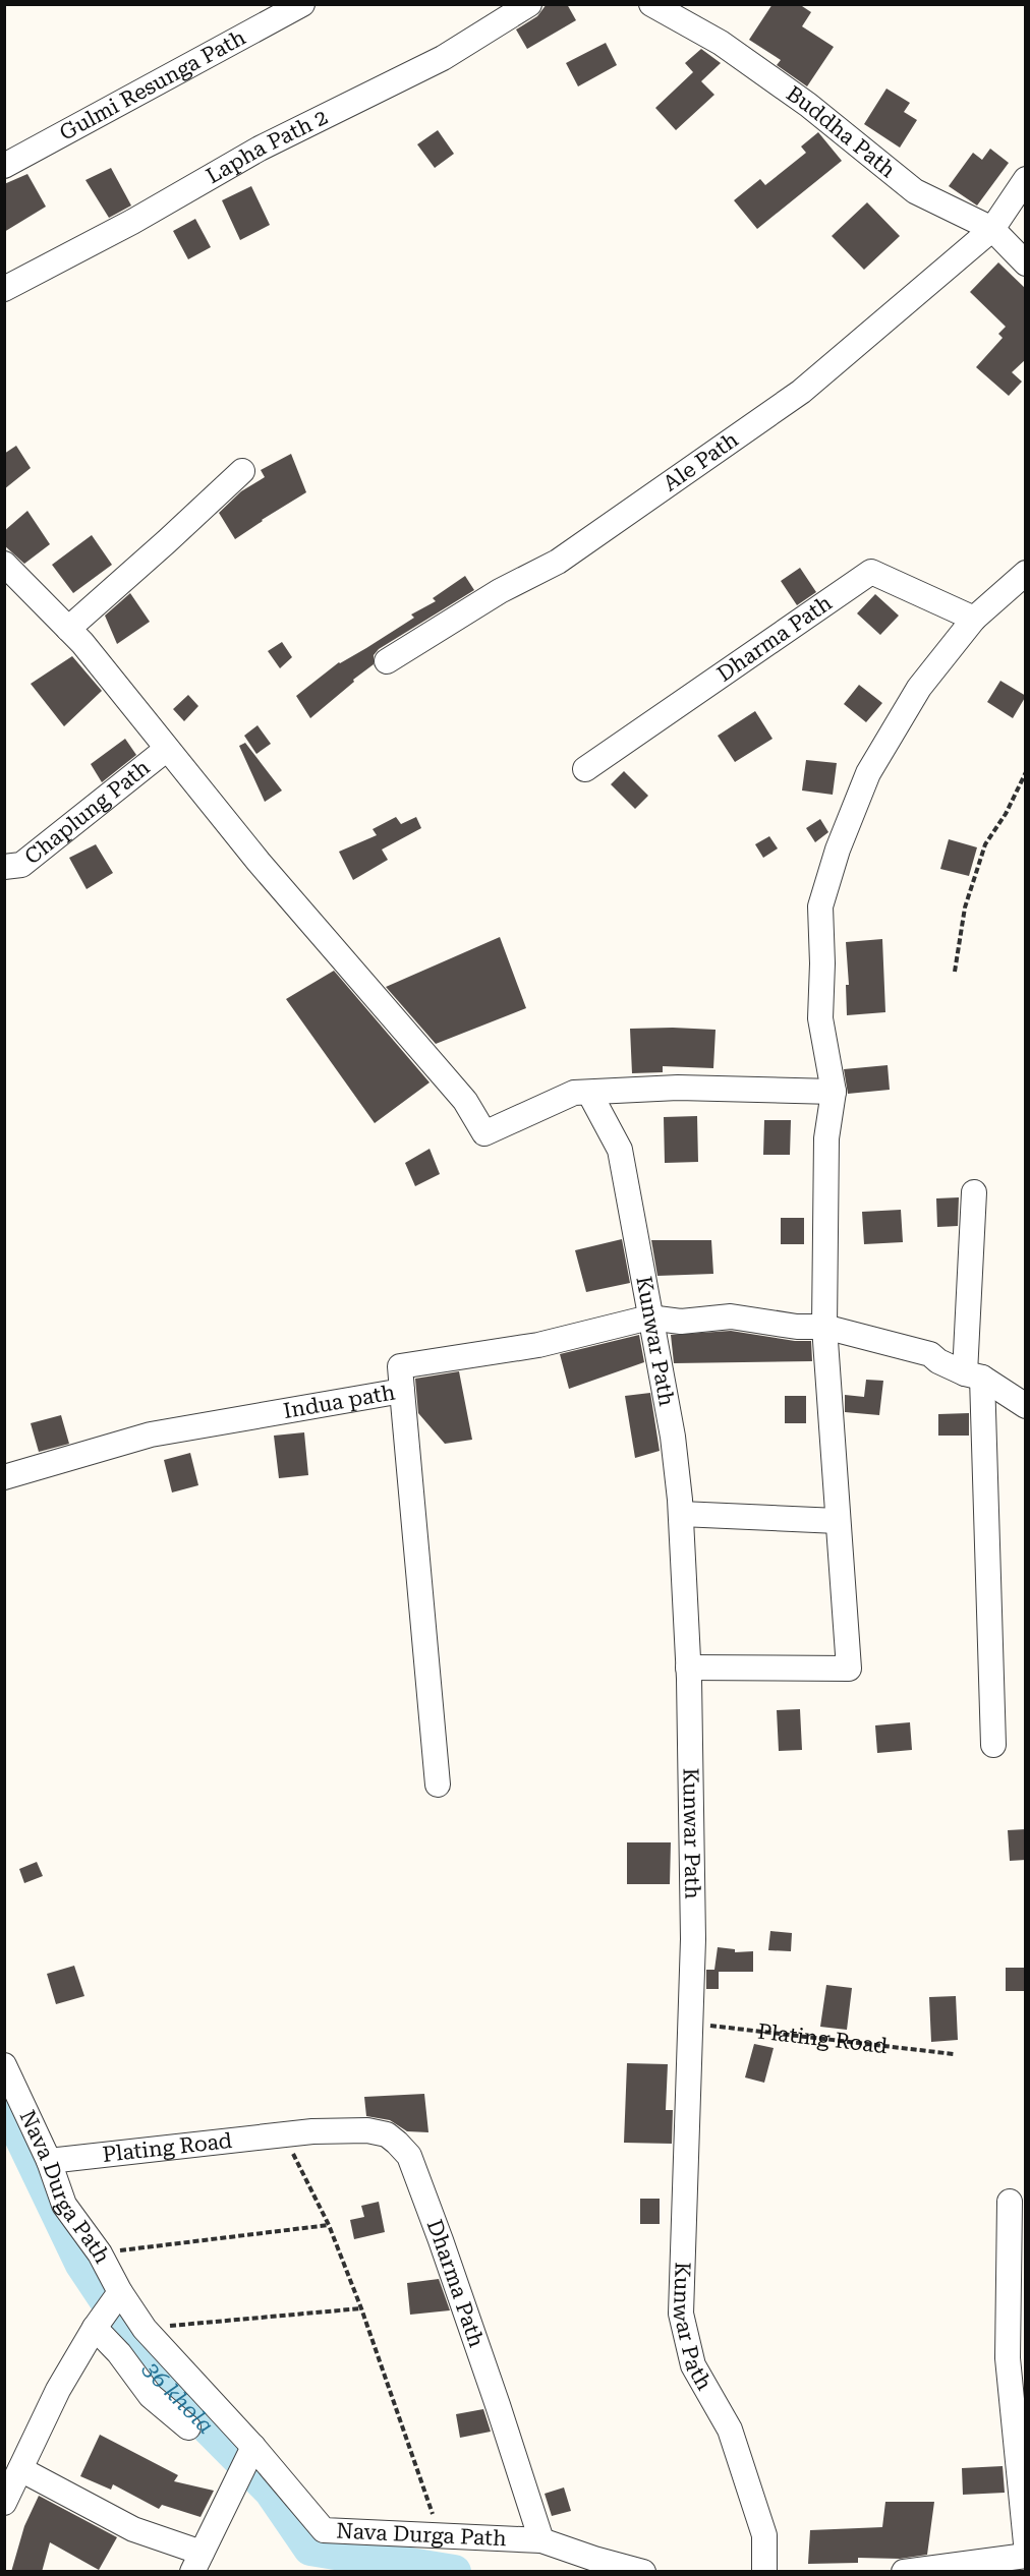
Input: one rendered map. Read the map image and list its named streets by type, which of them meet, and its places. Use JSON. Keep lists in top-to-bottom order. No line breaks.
{"streets":{"street":["Gulmi Resunga Path","Buddha Path","Lapha Path 2","Ale Path","Dharma Path","Chaplung Path","Kunwar Path","Indua path","Plating Road","Nava Durga Path"]},"crossings":[["Buddha Path","Ale Path"],["Dharma Path","Plating Road"],["Dharma Path","Nava Durga Path"],["Kunwar Path","Indua path"],["Kunwar Path","Plating Road"],["Plating Road","Nava Durga Path"]],"water":["36 khola"]}
